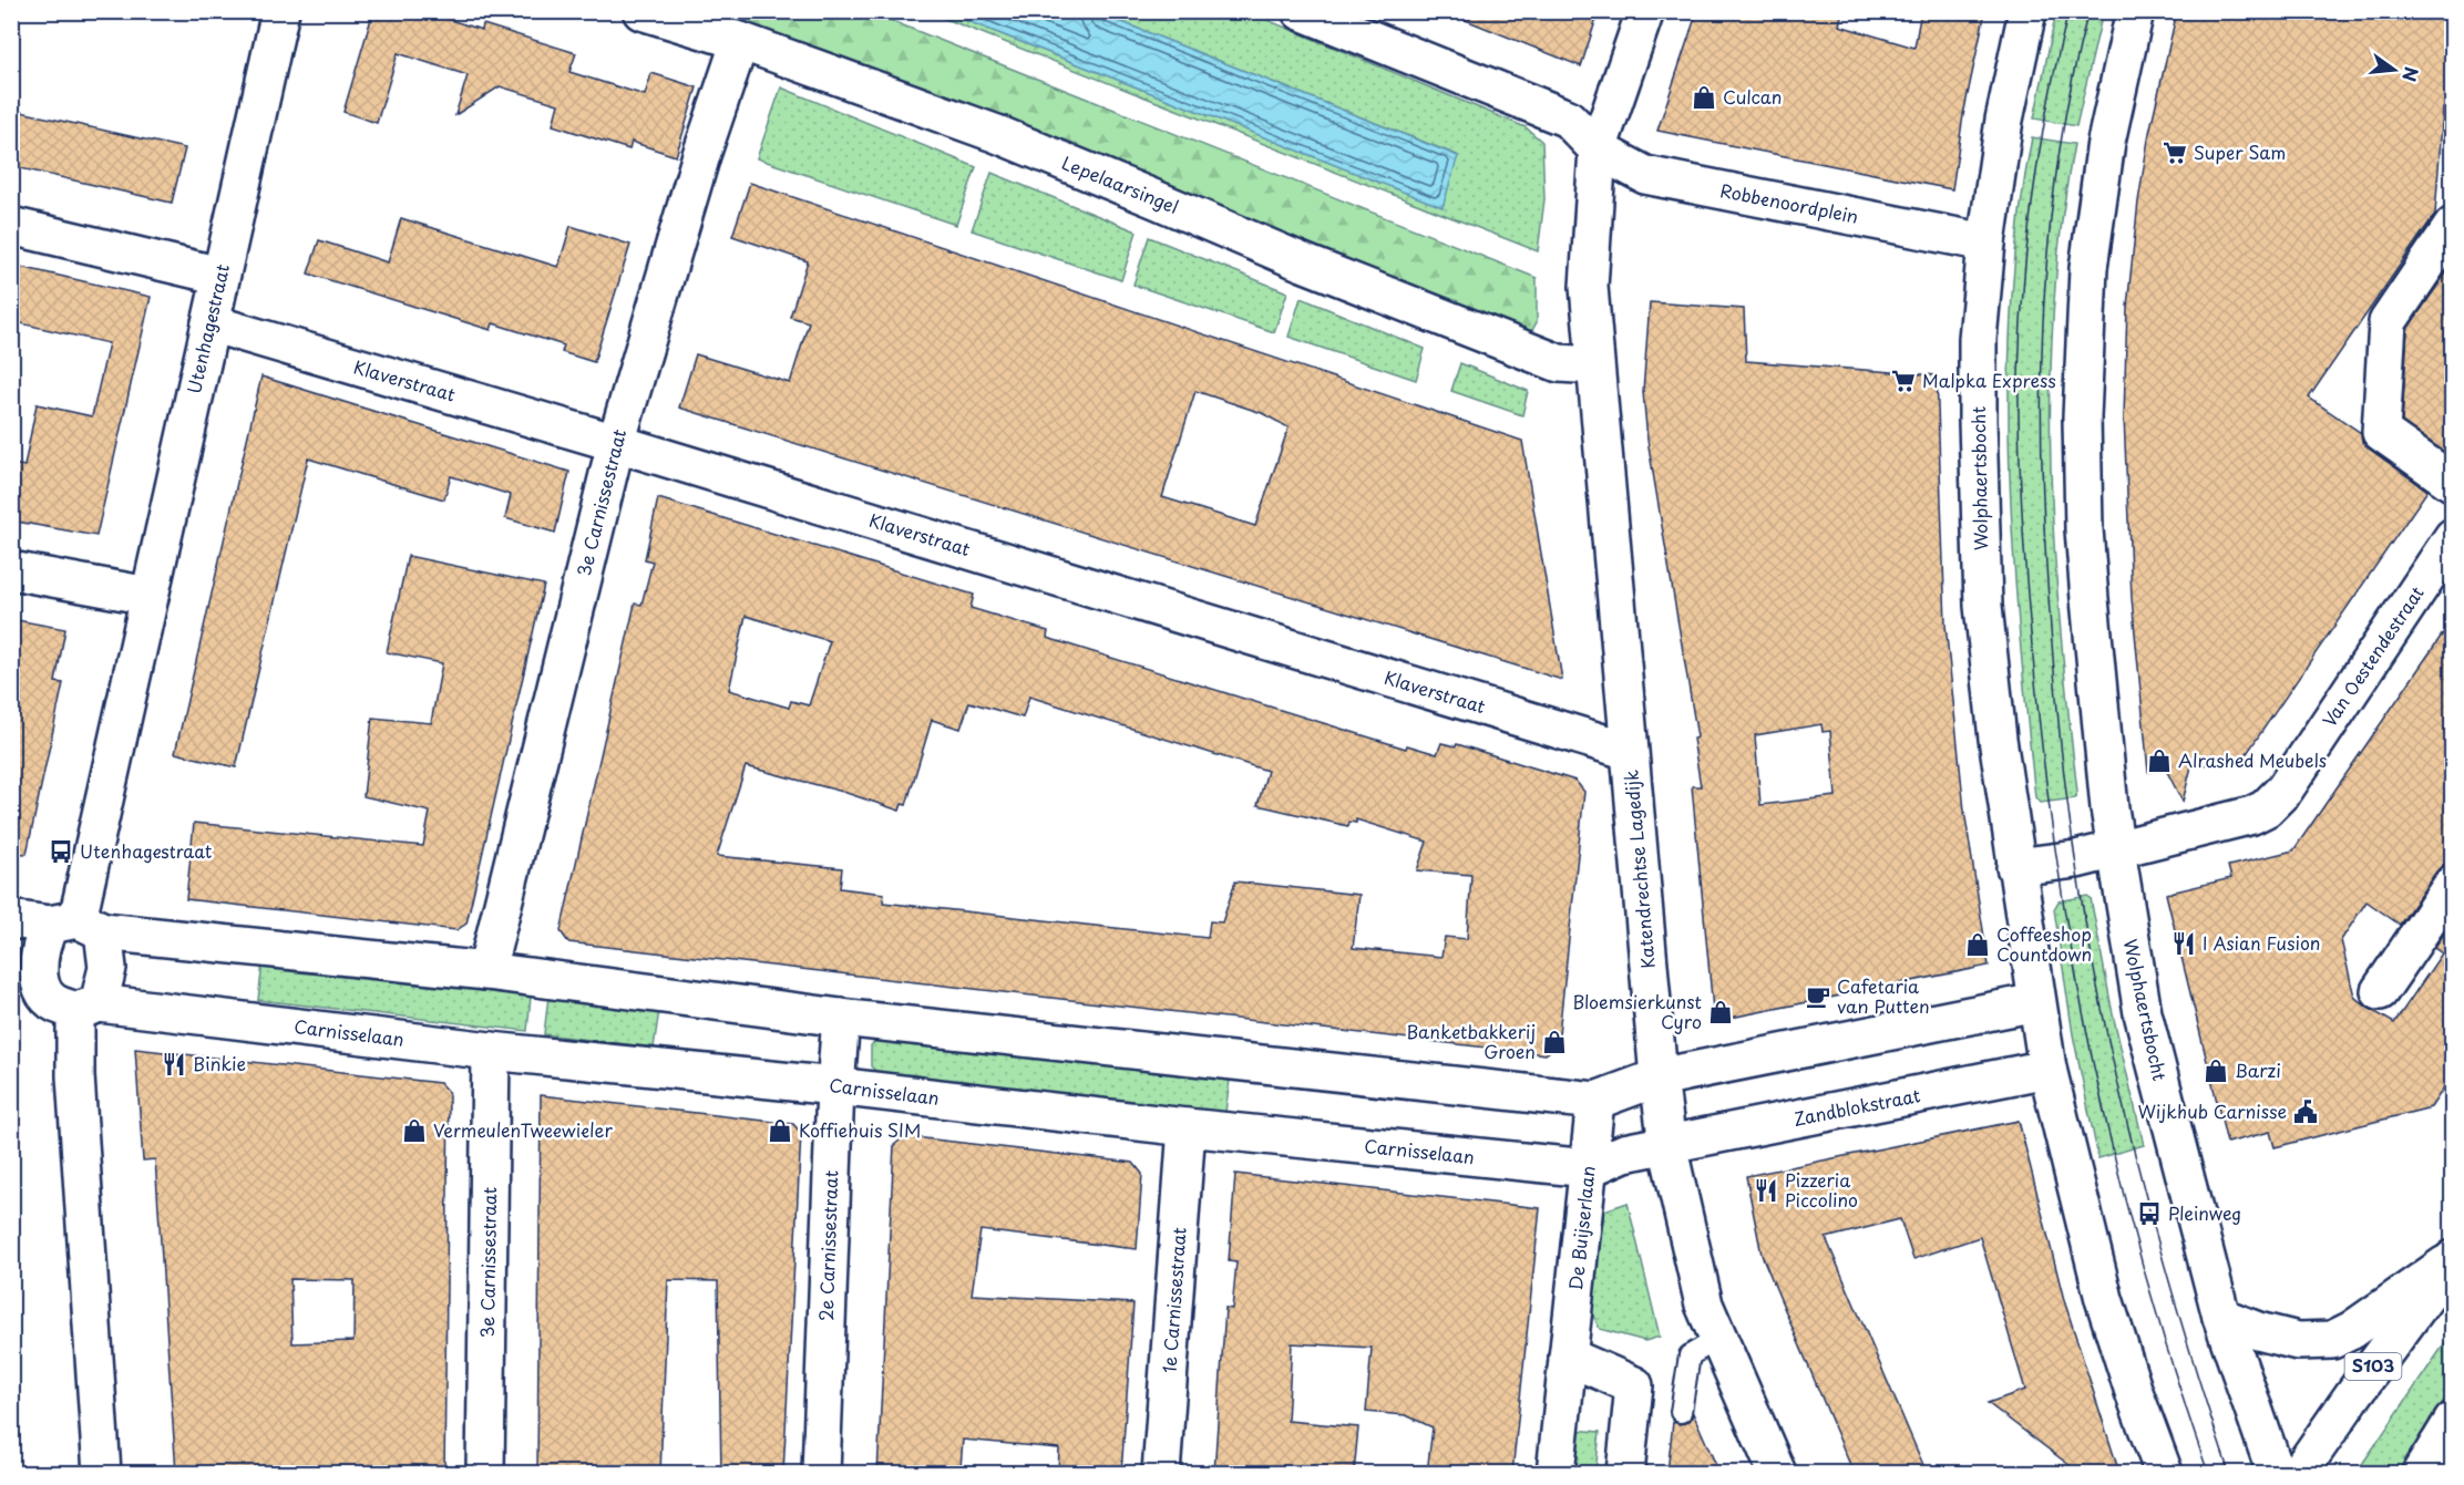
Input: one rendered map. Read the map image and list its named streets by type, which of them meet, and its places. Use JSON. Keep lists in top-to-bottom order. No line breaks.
{"streets":{"street":["Lepelaarsingel","Robbenoordplein","Utenhagestraat","Klaverstraat","Wolphaertsbocht","3e Carnissestraat","Van Oestendestraat","Katendrechtse Lagedijk","Carnisselaan","Zandblokstraat","De Buijserlaan","2e Carnissestraat","1e Carnissestraat","S103"]},"crossings":[["Lepelaarsingel","3e Carnissestraat"],["Lepelaarsingel","Katendrechtse Lagedijk"],["Robbenoordplein","Wolphaertsbocht"],["Robbenoordplein","Katendrechtse Lagedijk"],["Utenhagestraat","Klaverstraat"],["Klaverstraat","3e Carnissestraat"],["Klaverstraat","Katendrechtse Lagedijk"],["Wolphaertsbocht","Van Oestendestraat"],["Wolphaertsbocht","Zandblokstraat"],["3e Carnissestraat","Carnisselaan"],["Katendrechtse Lagedijk","Carnisselaan"],["Katendrechtse Lagedijk","Zandblokstraat"],["Carnisselaan","Zandblokstraat"],["Carnisselaan","De Buijserlaan"],["Carnisselaan","2e Carnissestraat"],["Carnisselaan","1e Carnissestraat"]],"places":{"shop":["Culcan","Alrashed Meubels","Coffeeshop Countdown","Bloemsierkunst Cyro","Banketbakkerij Groen","Barzi","VermeulenTweewieler","Koffiehuis SIM"],"supermarket":["Super Sam","Malpka Express"],"bus stop":["Utenhagestraat","Pleinweg"],"restaurant":["I Asian Fusion","Binkie","Pizzeria Piccolino"],"cafe":["Cafetaria van Putten"],"public building":["Wijkhub Carnisse"]},"north":"right"}
